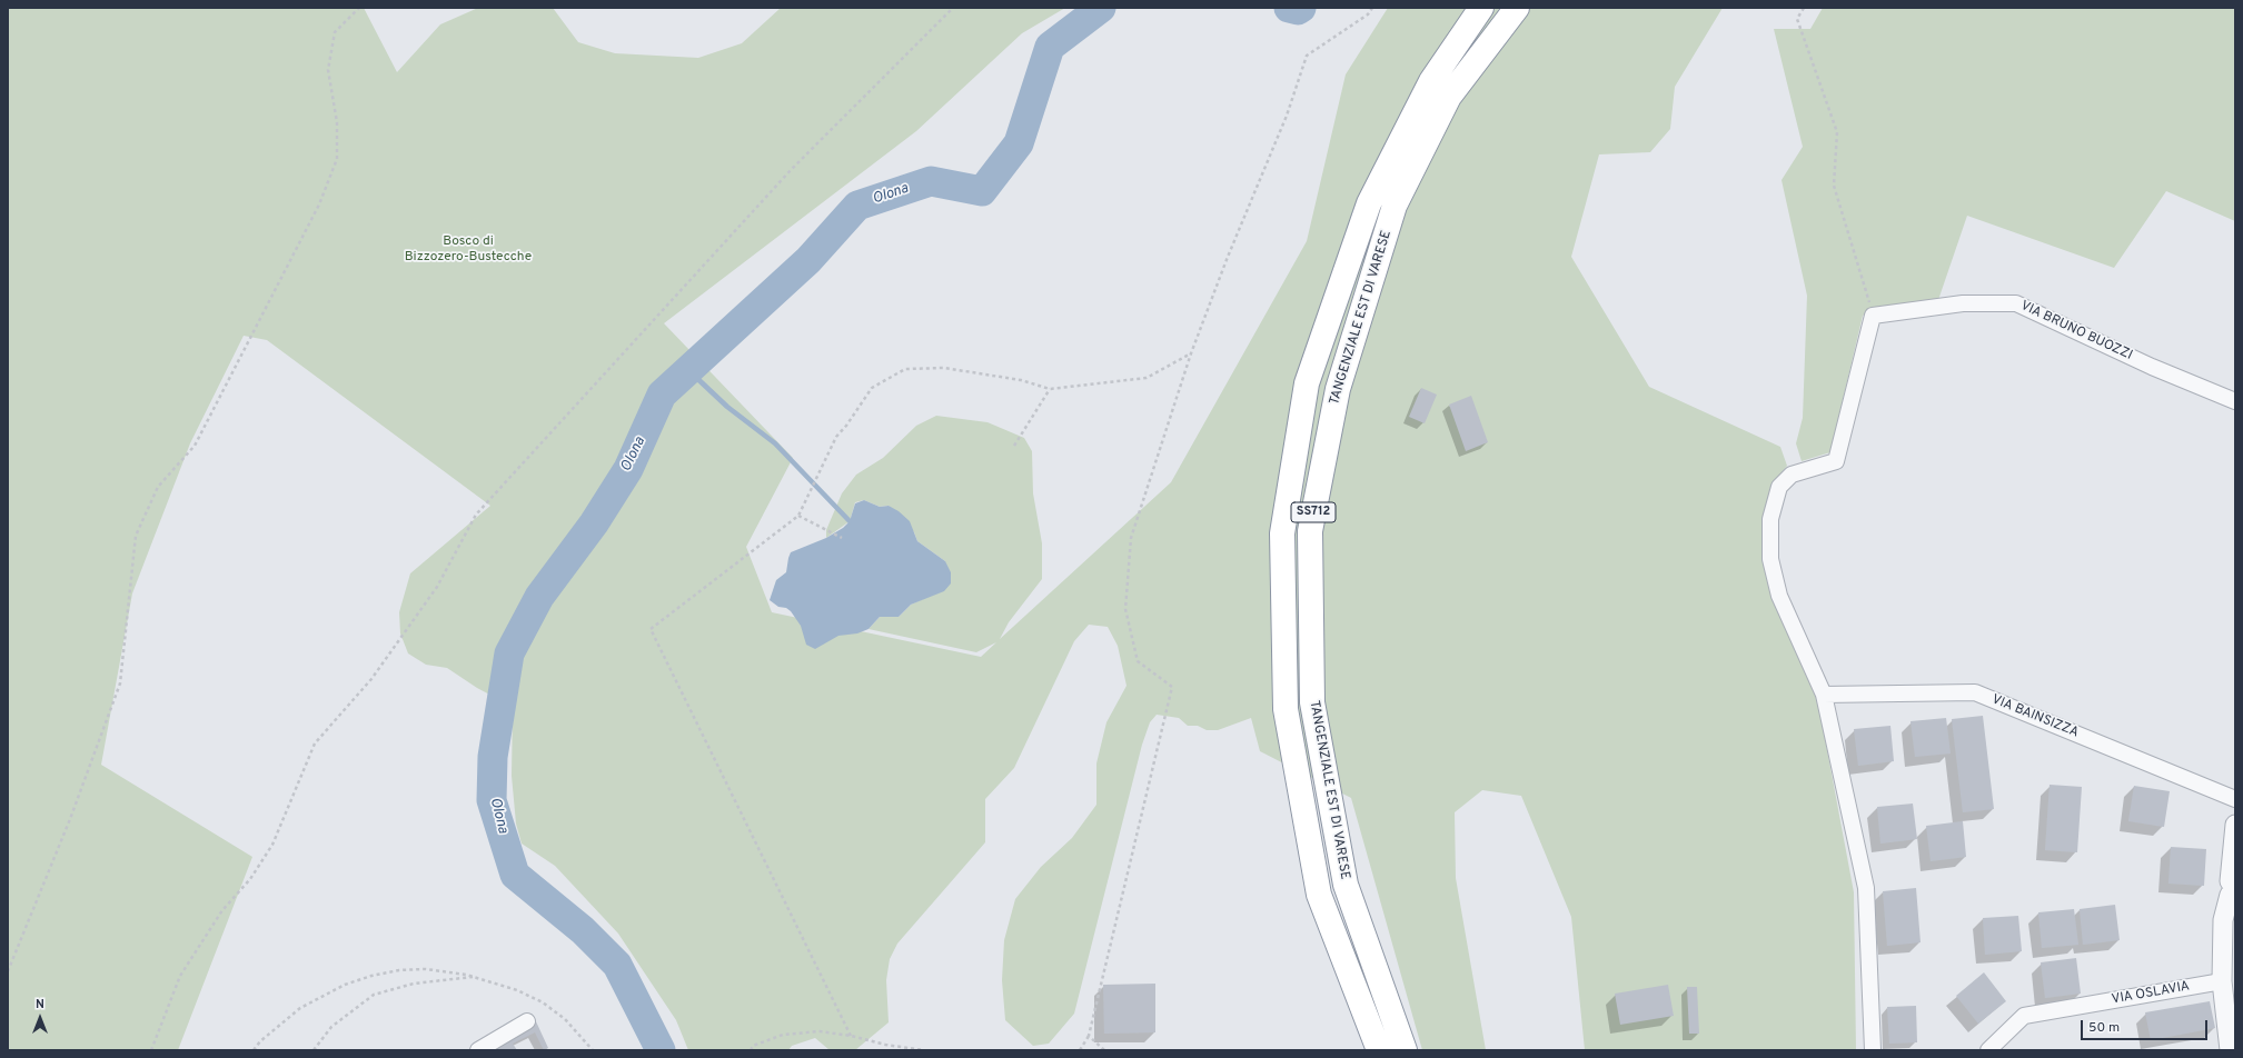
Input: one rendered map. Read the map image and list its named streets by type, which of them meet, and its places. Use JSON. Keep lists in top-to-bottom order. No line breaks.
{"streets":{"highway":["TANGENZIALE EST DI VARESE","SS712"],"street":["VIA BRUNO BUOZZI","VIA BAINSIZZA","VIA OSLAVIA"]},"water":["Olona"],"parks":["Bosco di Bizzozero-Bustecche"],"scale_bar":"50 m","north":"top"}
